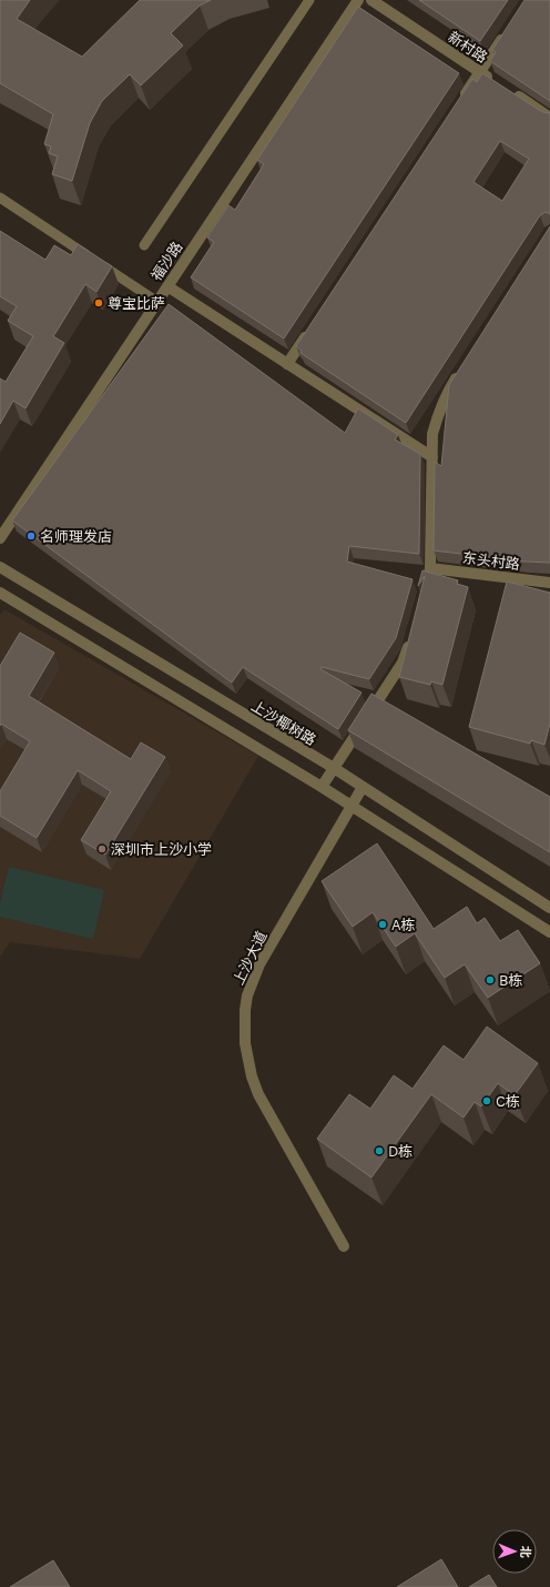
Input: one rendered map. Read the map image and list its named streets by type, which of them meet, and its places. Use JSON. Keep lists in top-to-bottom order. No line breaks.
{"streets":{"street":["新村路","福沙路","东头村路","上沙椰树路","上沙大道"]},"crossings":[["上沙椰树路","上沙大道"]],"places":["尊宝比萨","名师理发店","深圳市上沙小学","A栋","B栋","C栋","D栋"],"north":"right"}
